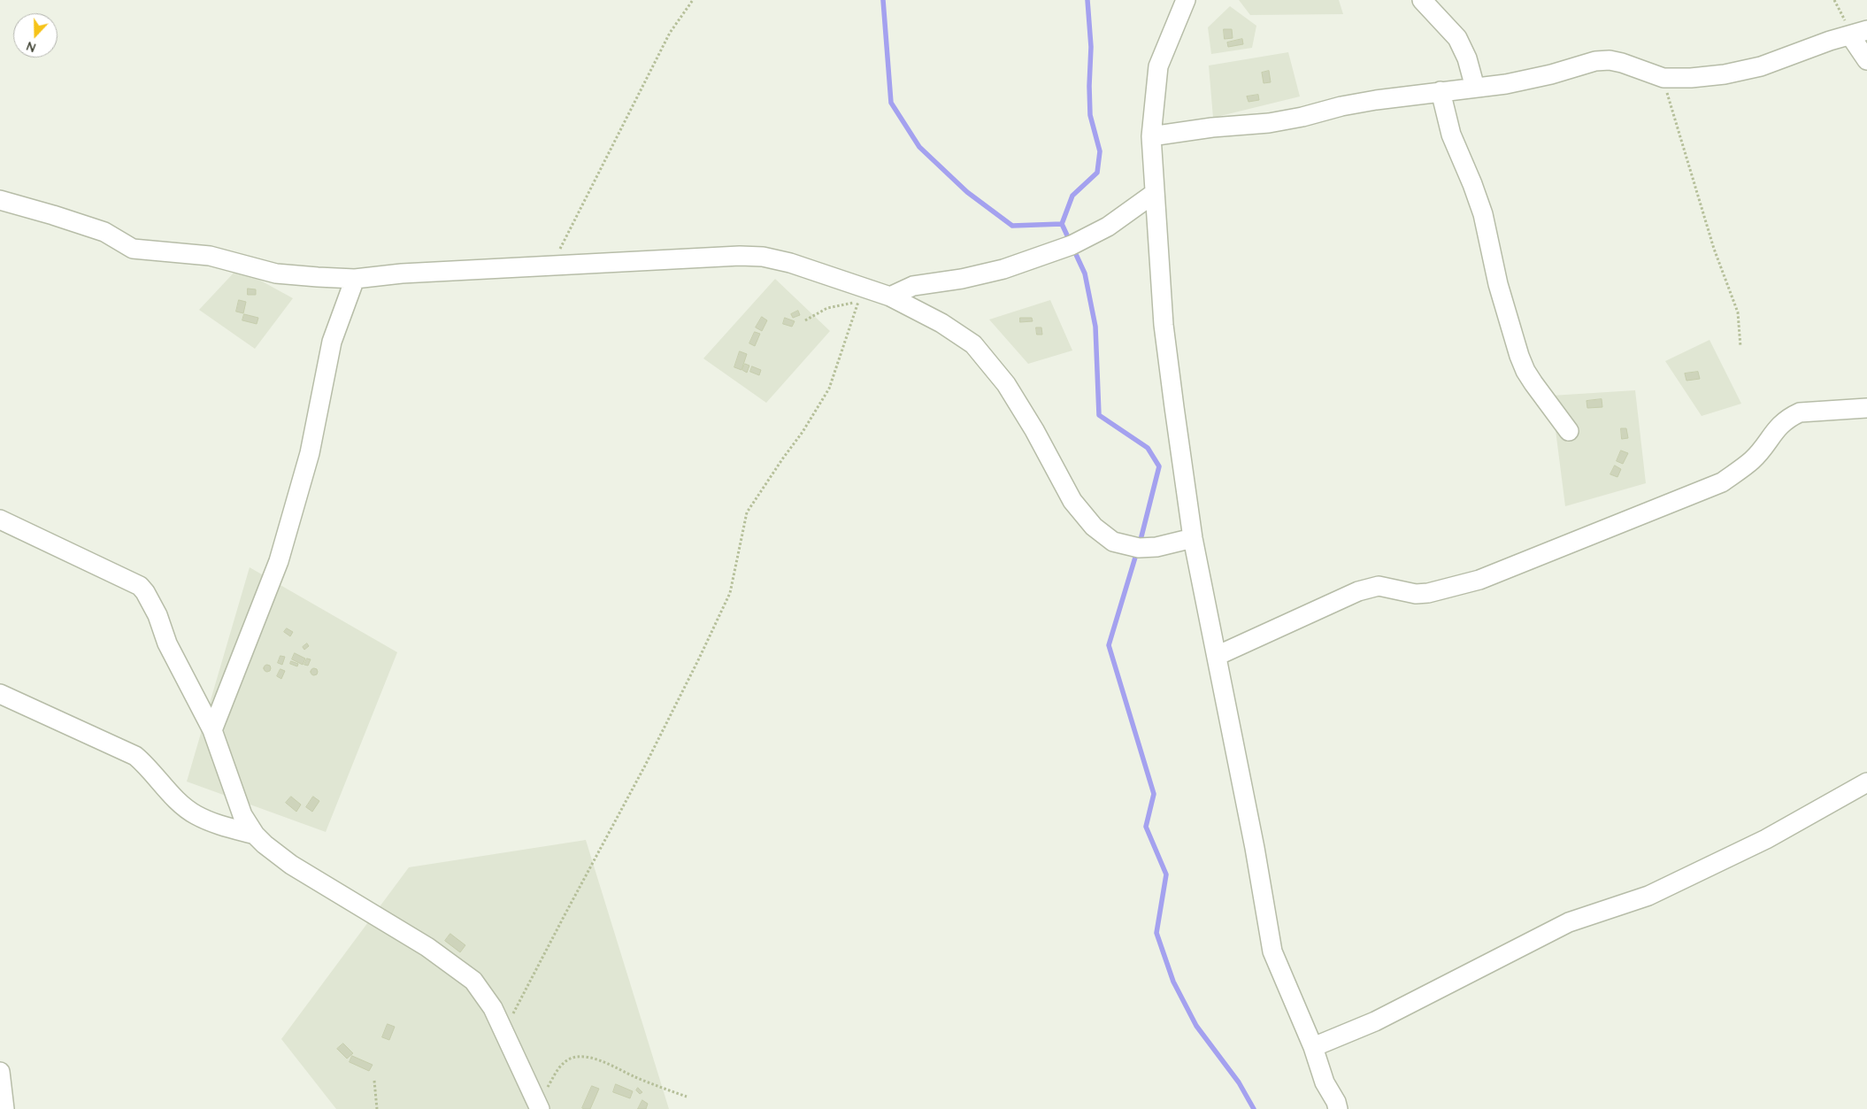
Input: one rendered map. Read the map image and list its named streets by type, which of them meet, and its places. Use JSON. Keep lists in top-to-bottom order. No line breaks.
{"north":"bottom"}
